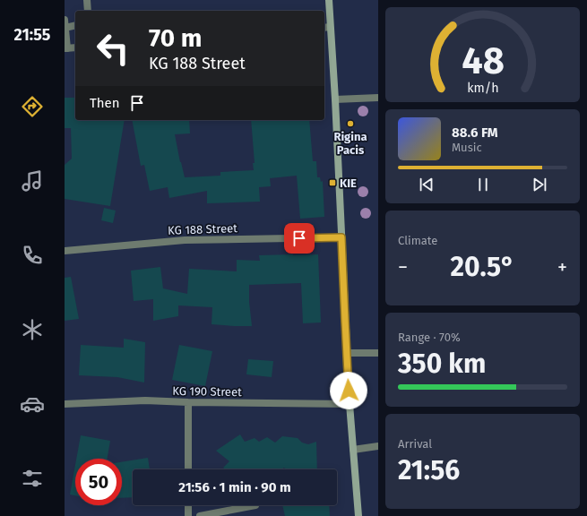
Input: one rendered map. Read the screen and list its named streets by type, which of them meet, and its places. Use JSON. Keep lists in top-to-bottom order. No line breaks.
{"streets":{"street":["KG 188 Street","KG 190 Street"]},"places":{"other":["Rigina Pacis"],"transit":["KIE"]},"page":{"tabs":"21:55","turn":["70 m","KG 188 Street"],"then":"Then","song":["88.6 FM","Music"],"tile":["Climate",["Range · 70%","350 km"],["Arrival","21:56"]],"heat":["−","20.5°","+"],"limit":"50","trip":"21:56 · 1 min · 90 m","gauge":["48","km/h"]}}
